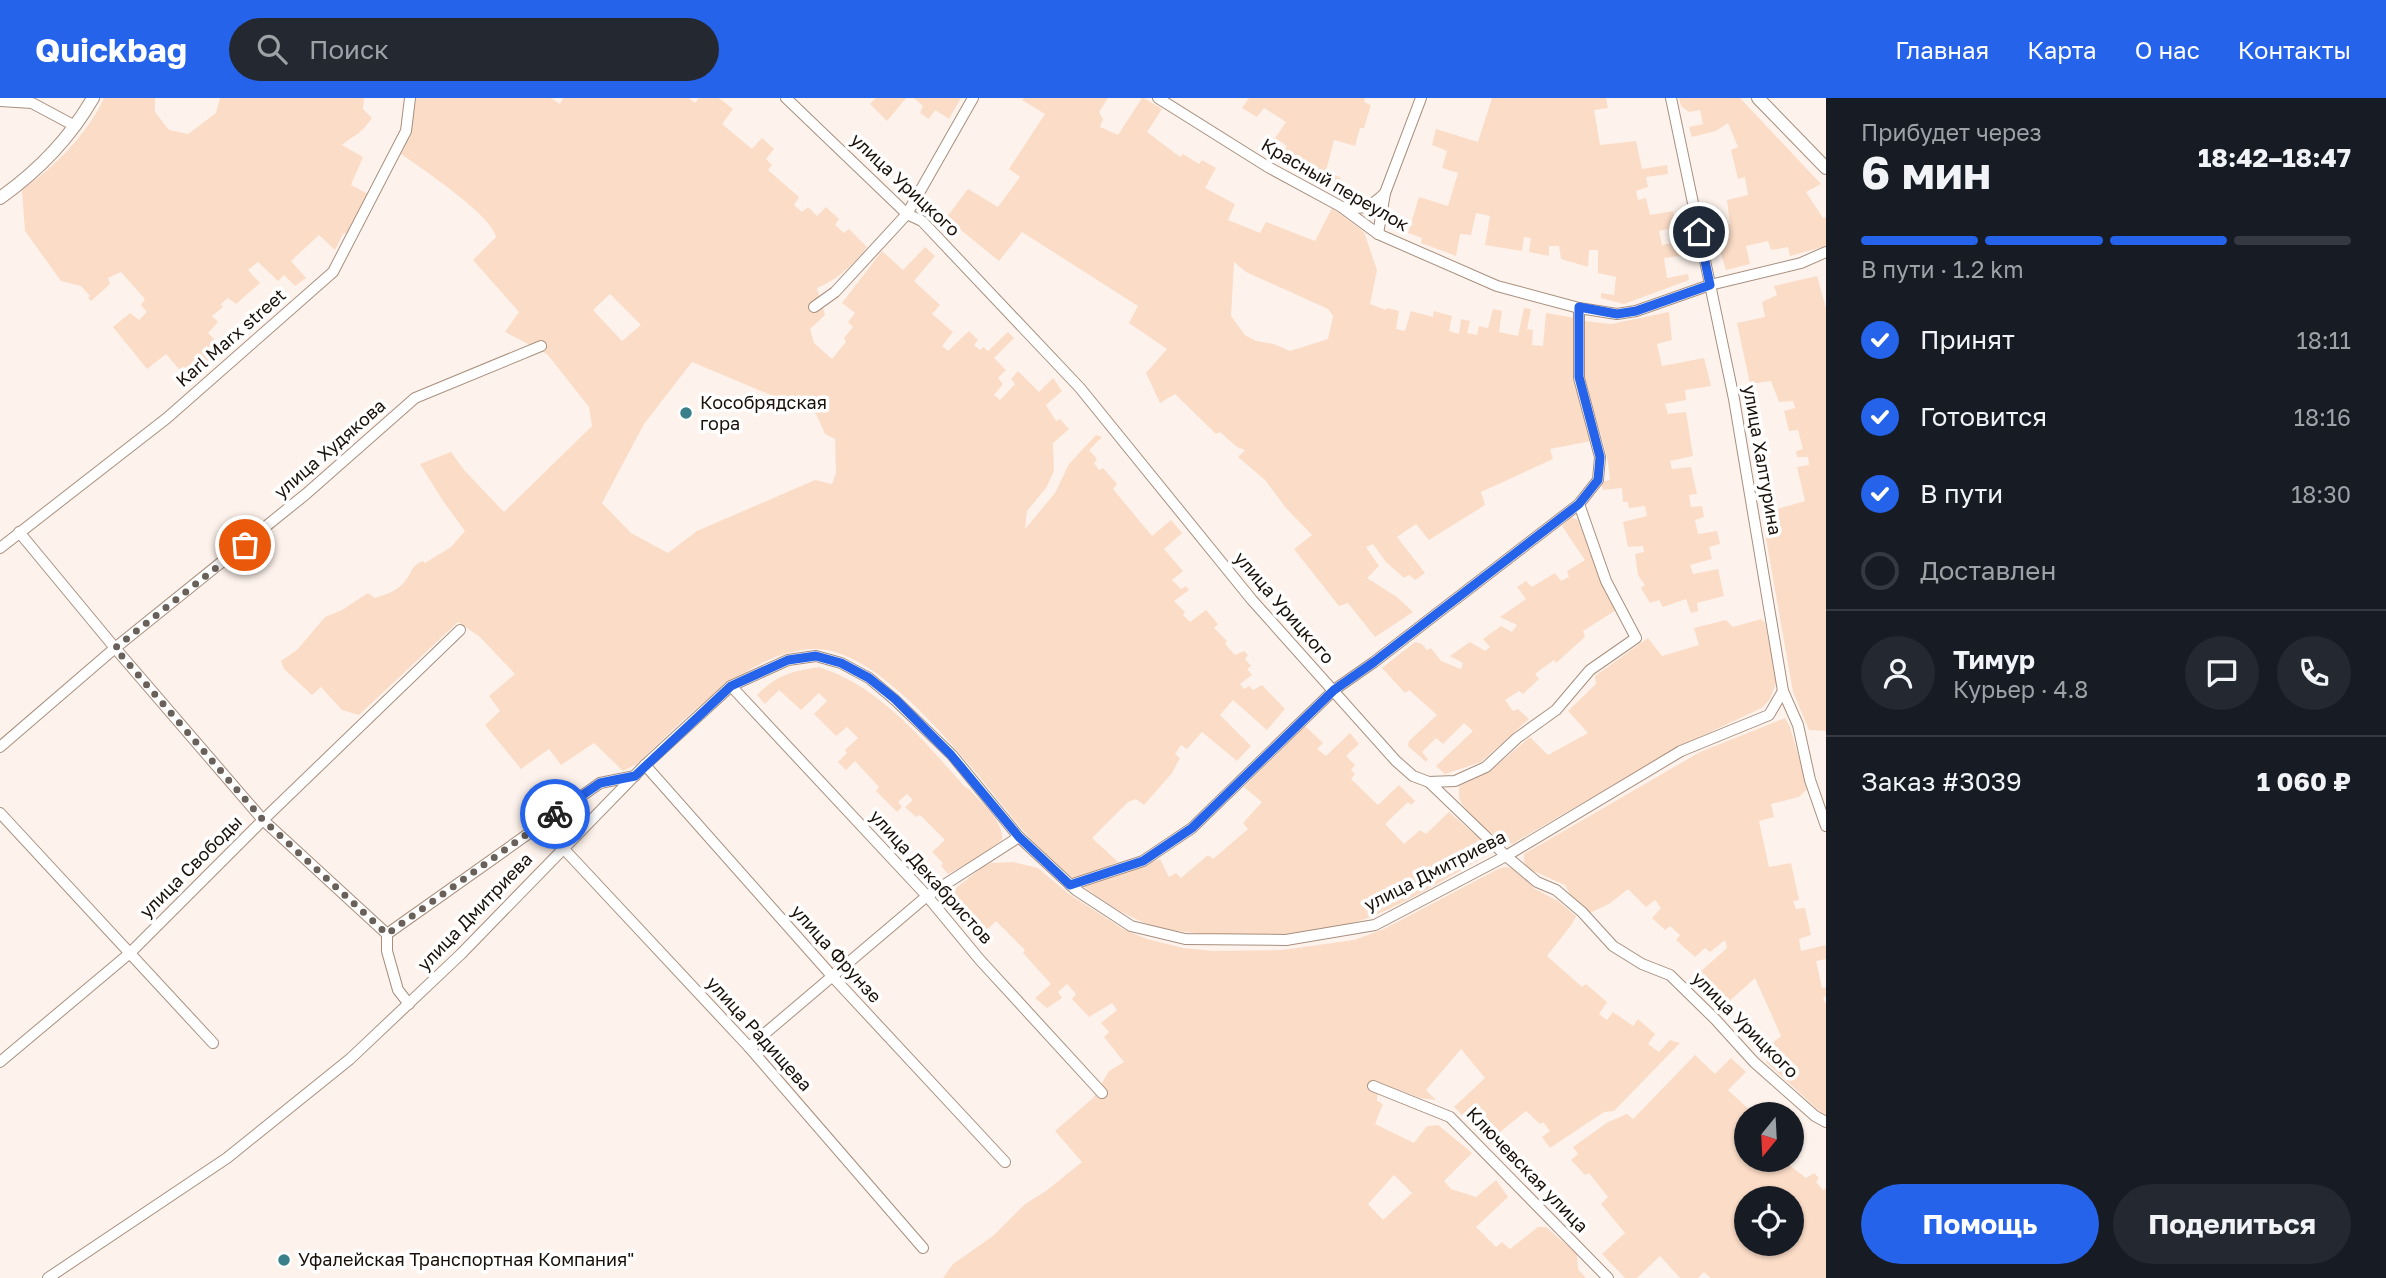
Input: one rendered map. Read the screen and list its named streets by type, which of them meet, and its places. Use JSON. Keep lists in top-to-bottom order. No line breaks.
{"streets":{"street":["улица Урицкого","Красный переулок","Karl Marx street","улица Худякова","улица Халтурина","улица Свободы","улица Дмитриева","улица Декабристов","улица Фрунзе","улица Радищева","Ключевская улица"]},"crossings":[["улица Урицкого","улица Дмитриева"],["Красный переулок","улица Халтурина"],["улица Халтурина","улица Дмитриева"],["улица Дмитриева","улица Декабристов"],["улица Дмитриева","улица Фрунзе"],["улица Дмитриева","улица Радищева"]],"places":["Кособрядская гора","Уфалейская Транспортная Компания\""],"north":"bottom","page":{"header":"Quickbag","search":"Поиск","nav":["Главная","Карта","О нас","Контакты"],"heading":["6 мин","Прибудет через","18:42–18:47"],"panel":["Тимур","Курьер · 4.8","Заказ #3039","1 060 ₽"],"bar":"В пути · 1.2 km","list":[["Принят","18:11"],["Готовится","18:16"],["В пути","18:30"],"Доставлен"],"buttons":["Помощь","Поделиться"]}}
